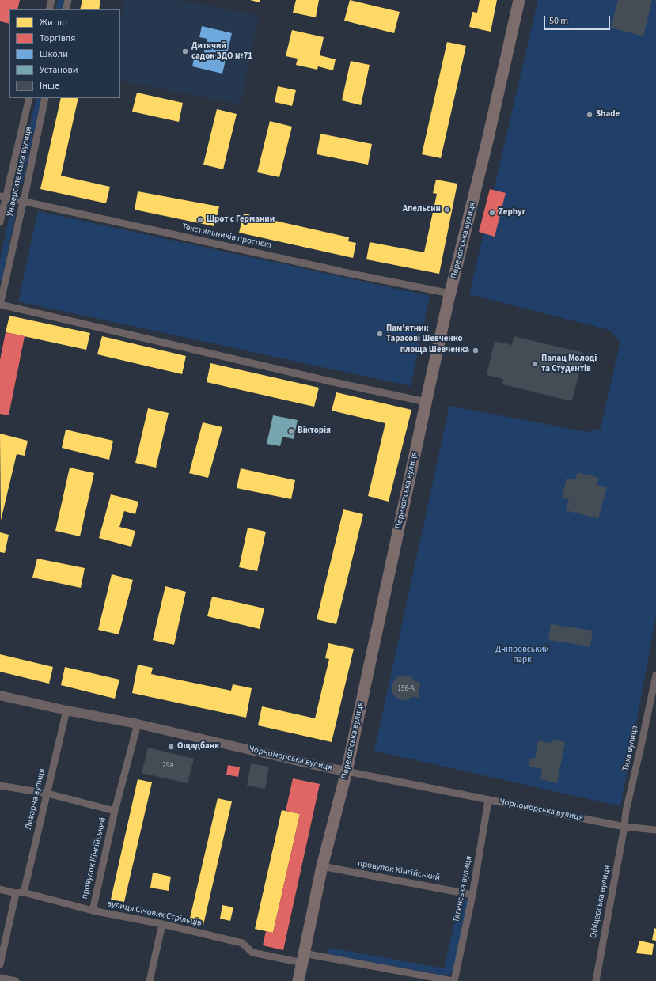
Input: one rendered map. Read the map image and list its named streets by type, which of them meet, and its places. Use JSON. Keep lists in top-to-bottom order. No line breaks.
{"streets":{"main road":["Перекопська вулиця"],"street":["Університетська вулиця","Текстильників проспект","Тиха вулиця","Чорноморська вулиця","Ливарна вулиця","провулок Кінгійський","Тягинська вулиця","Офіцерська вулиця","вулиця Січових Стрільців"]},"crossings":[["Університетська вулиця","Текстильників проспект"],["Текстильників проспект","Перекопська вулиця"],["Перекопська вулиця","Чорноморська вулиця"],["Перекопська вулиця","провулок Кінгійський"],["Перекопська вулиця","вулиця Січових Стрільців"],["Тиха вулиця","Чорноморська вулиця"],["Тиха вулиця","Офіцерська вулиця"],["Чорноморська вулиця","Ливарна вулиця"],["Чорноморська вулиця","провулок Кінгійський"],["Чорноморська вулиця","Тягинська вулиця"],["Чорноморська вулиця","Офіцерська вулиця"],["Ливарна вулиця","провулок Кінгійський"],["Ливарна вулиця","вулиця Січових Стрільців"],["провулок Кінгійський","Тягинська вулиця"],["провулок Кінгійський","вулиця Січових Стрільців"],["Тягинська вулиця","вулиця Січових Стрільців"]],"parks":["Дніпровський парк"],"places":["Дитячий садок ЗДО №71","Shade","Апельсин","Zephyr","Шрот с Германии","Пам'ятник Тарасові Шевченко","площа Шевченка","Палац Молоді та Студентів","Вікторія","Ощадбанк"],"house_numbers":["156-А","29а"],"legend":["Житло","Торгівля","Школи","Установи","Інше"],"scale_bar":"50 m"}
